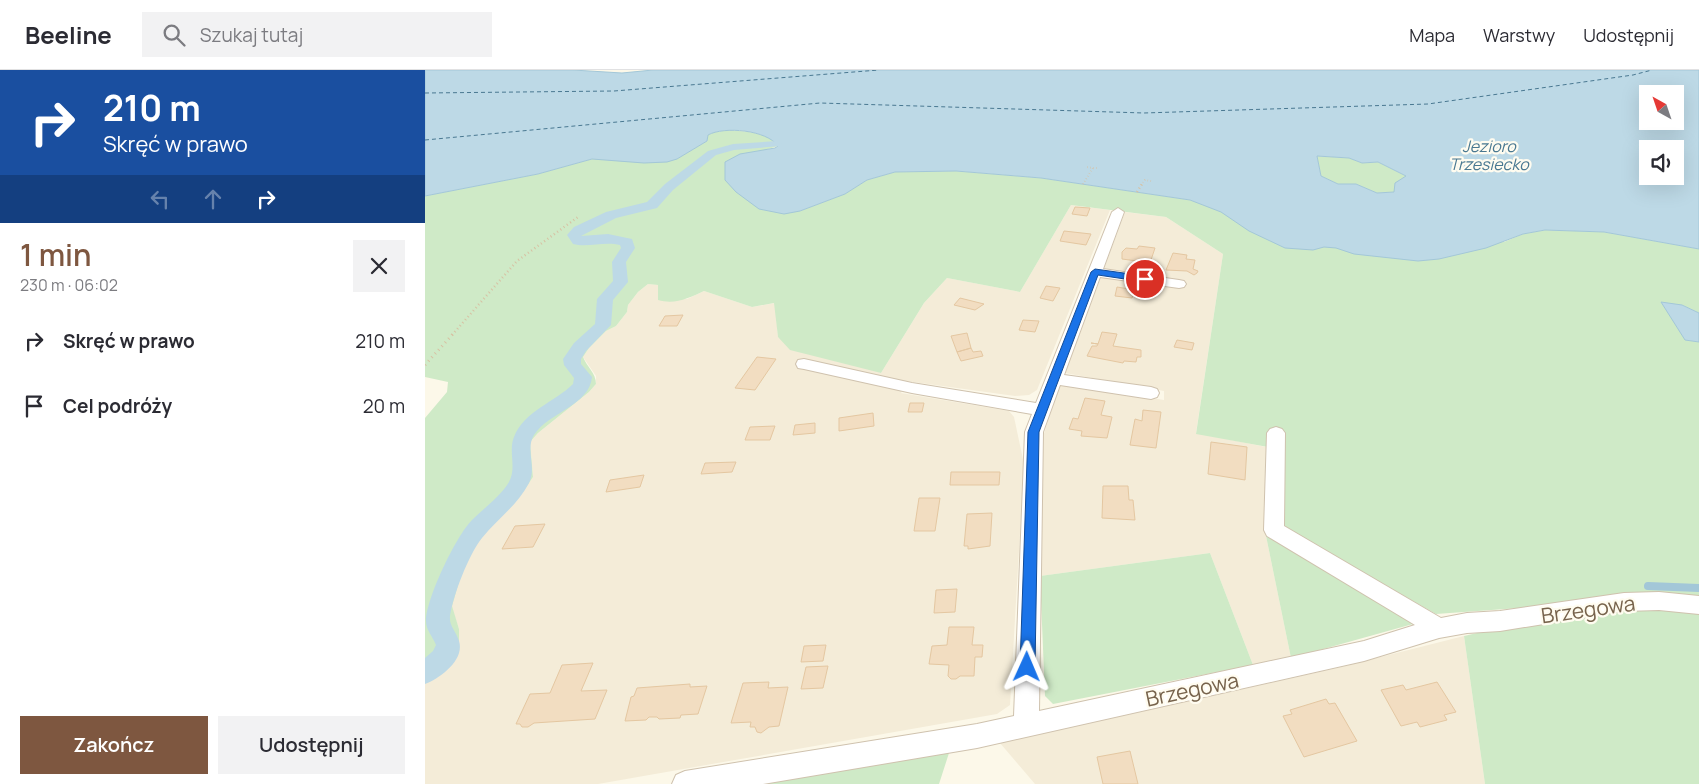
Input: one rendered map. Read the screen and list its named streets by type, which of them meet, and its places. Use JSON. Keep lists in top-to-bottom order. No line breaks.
{"streets":{"street":["Brzegowa"]},"water":["Jezioro Trzesiecko"],"north":"top left","page":{"header":"Beeline","search":"Szukaj tutaj","nav":["Mapa","Warstwy","Udostępnij"],"turn":["210 m","Skręć w prawo"],"heading":["1 min","230 m · 06:02"],"list":[{"name":"Skręć w prawo","value":"210 m"},{"name":"Cel podróży","value":"20 m"}],"buttons":["Zakończ","Udostępnij"]}}
